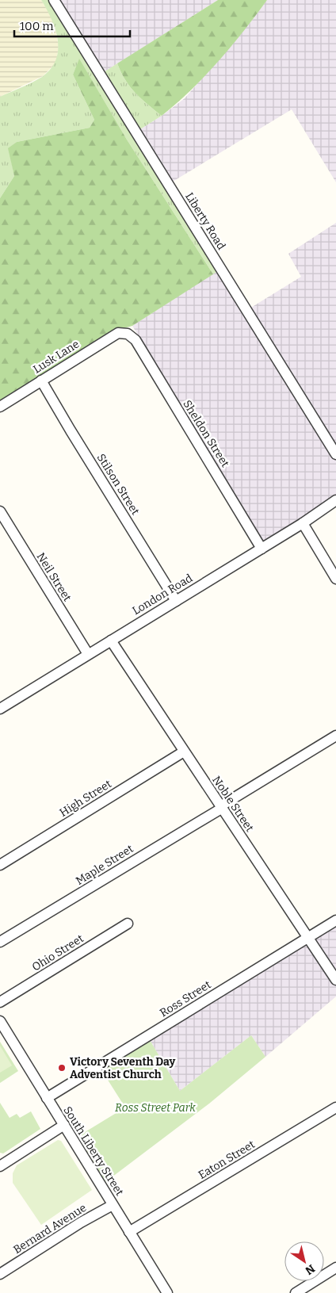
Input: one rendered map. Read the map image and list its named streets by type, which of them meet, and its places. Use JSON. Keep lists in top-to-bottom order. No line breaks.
{"streets":{"street":["Liberty Road","Lusk Lane","Sheldon Street","Stilson Street","Neil Street","London Road","High Street","Noble Street","Maple Street","Ohio Street","Ross Street","South Liberty Street","Eaton Street","Bernard Avenue"]},"crossings":[["Lusk Lane","Sheldon Street"],["Lusk Lane","Stilson Street"],["Sheldon Street","London Road"],["Stilson Street","London Road"],["Neil Street","London Road"],["London Road","Noble Street"],["High Street","Noble Street"],["Noble Street","Maple Street"],["Noble Street","Ross Street"],["Ross Street","South Liberty Street"],["South Liberty Street","Eaton Street"],["South Liberty Street","Bernard Avenue"]],"parks":["Ross Street Park"],"places":["Victory Seventh Day Adventist Church"],"scale_bar":"100 m","north":"bottom right"}
